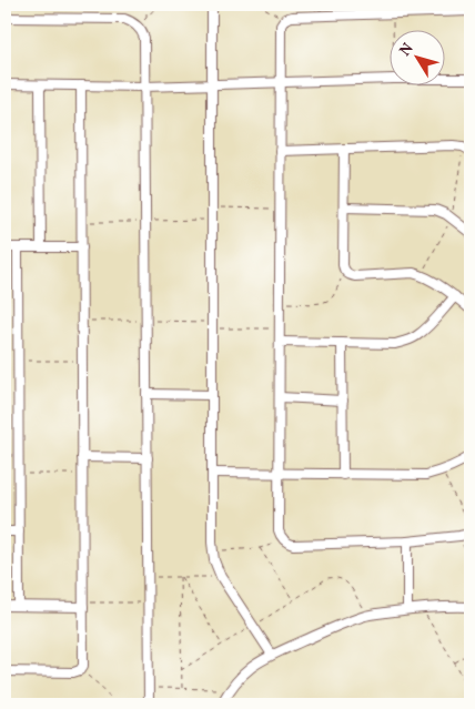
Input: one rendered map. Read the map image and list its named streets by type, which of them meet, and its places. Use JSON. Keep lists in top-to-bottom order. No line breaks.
{"north":"top left"}
